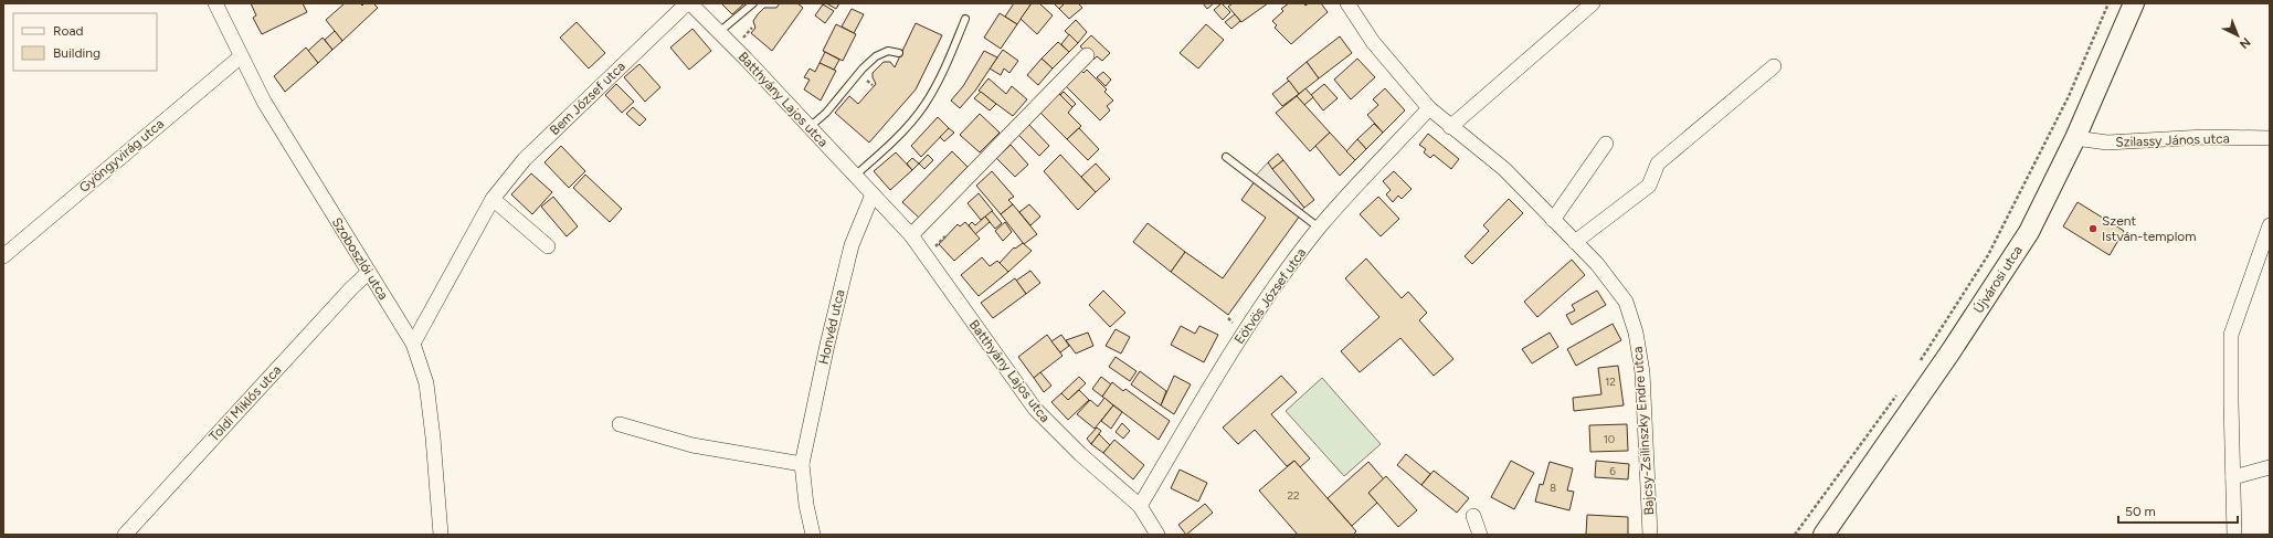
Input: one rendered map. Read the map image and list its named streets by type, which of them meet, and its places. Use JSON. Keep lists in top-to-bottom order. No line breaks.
{"streets":{"street":["Bem József utca","Batthyány Lajos utca","Szilassy János utca","Gyöngyvirág utca","Szoboszlói utca","Újvárosi utca","Eötvös József utca","Honvéd utca","Toldi Miklós utca","Bajcsy-Zsilinszky Endre utca"]},"crossings":[["Bem József utca","Batthyány Lajos utca"],["Bem József utca","Szoboszlói utca"],["Batthyány Lajos utca","Eötvös József utca"],["Batthyány Lajos utca","Honvéd utca"],["Szilassy János utca","Újvárosi utca"],["Gyöngyvirág utca","Szoboszlói utca"],["Szoboszlói utca","Toldi Miklós utca"],["Eötvös József utca","Bajcsy-Zsilinszky Endre utca"]],"places":["Szent István-templom"],"house_numbers":["12","10","6","8","22"],"legend":["Road","Building"],"scale_bar":"50 m","north":"bottom right"}
